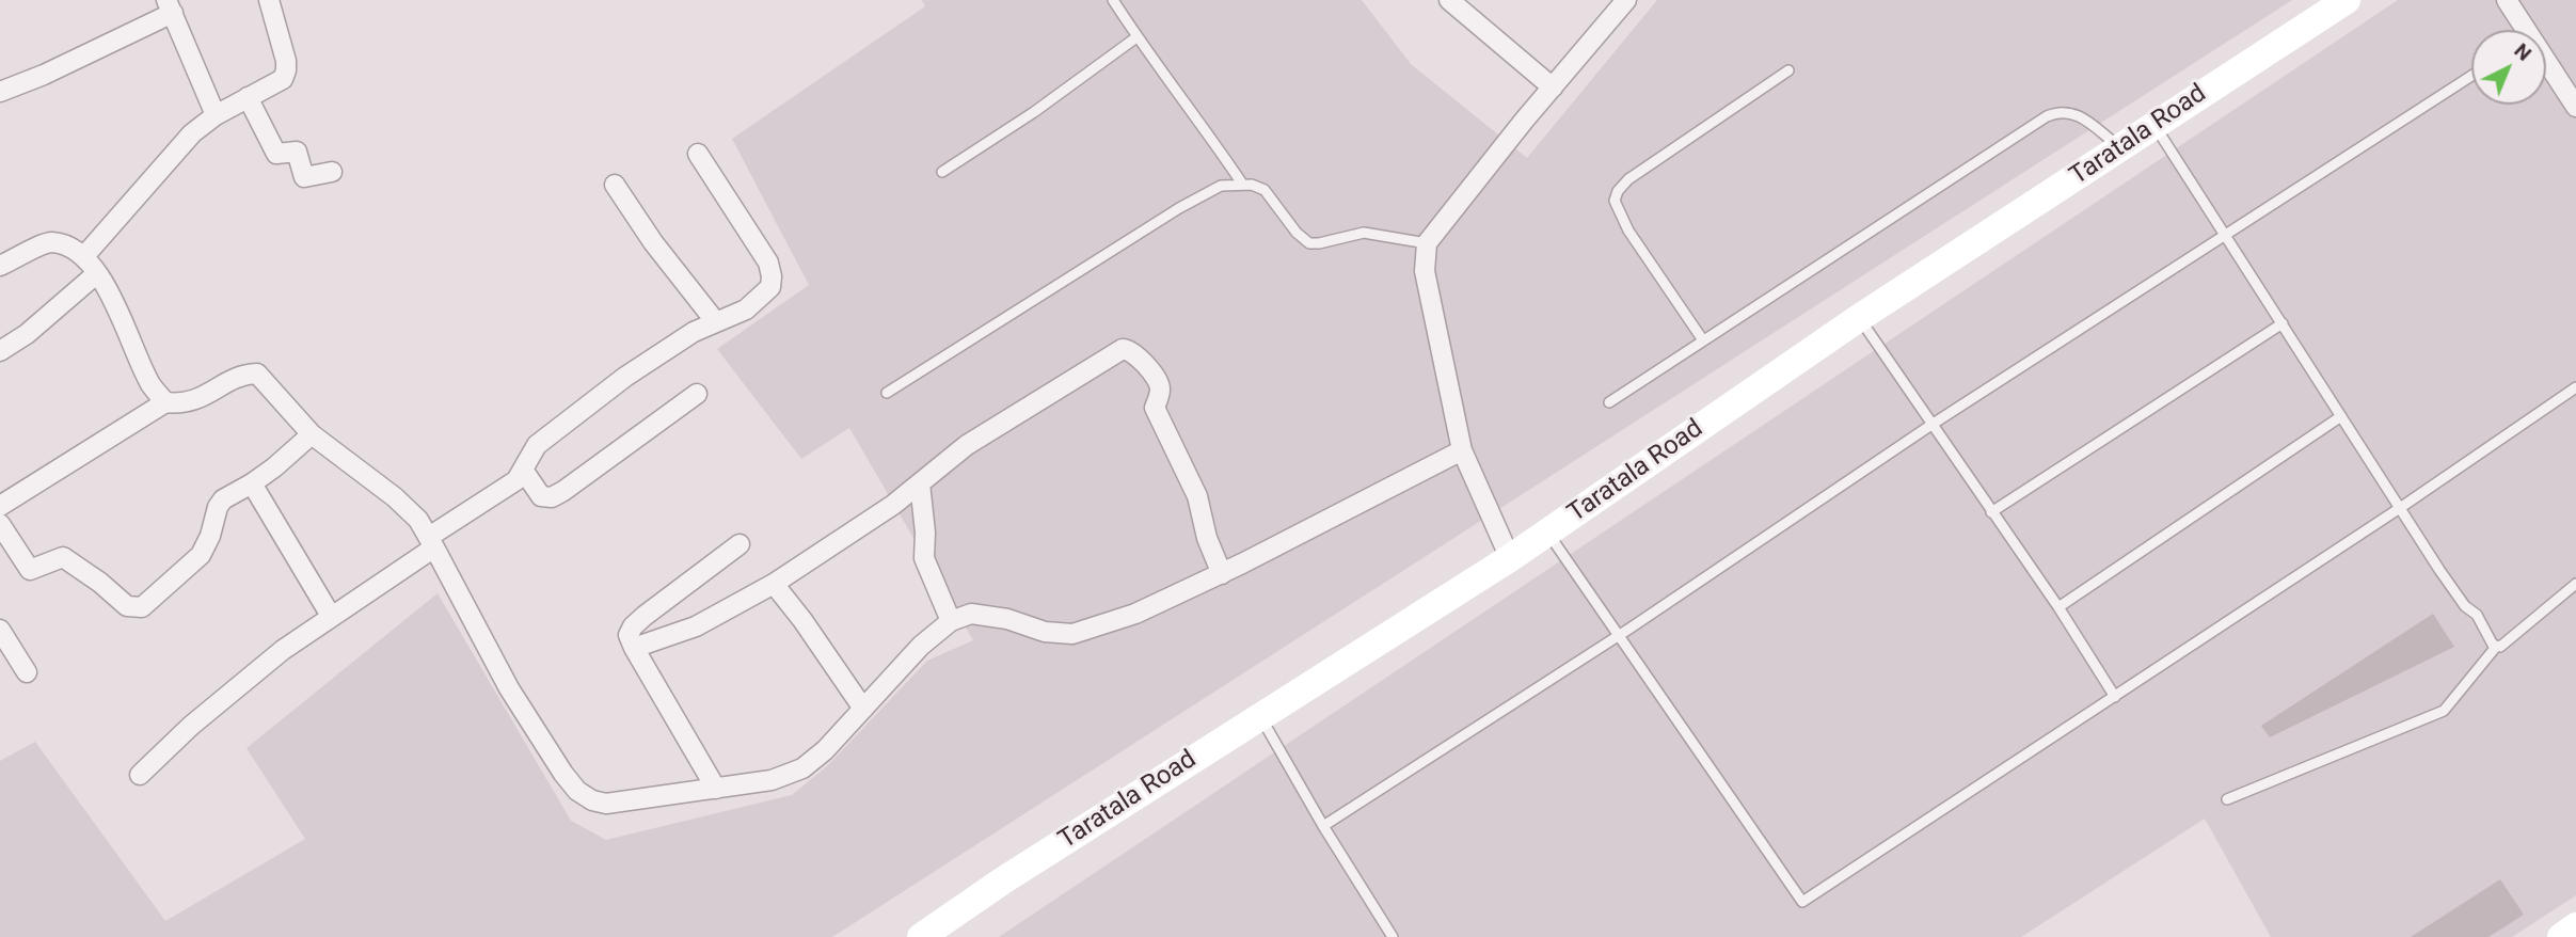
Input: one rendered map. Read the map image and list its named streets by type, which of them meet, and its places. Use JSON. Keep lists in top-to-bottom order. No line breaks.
{"streets":{"street":["Taratala Road"]},"north":"top right"}
